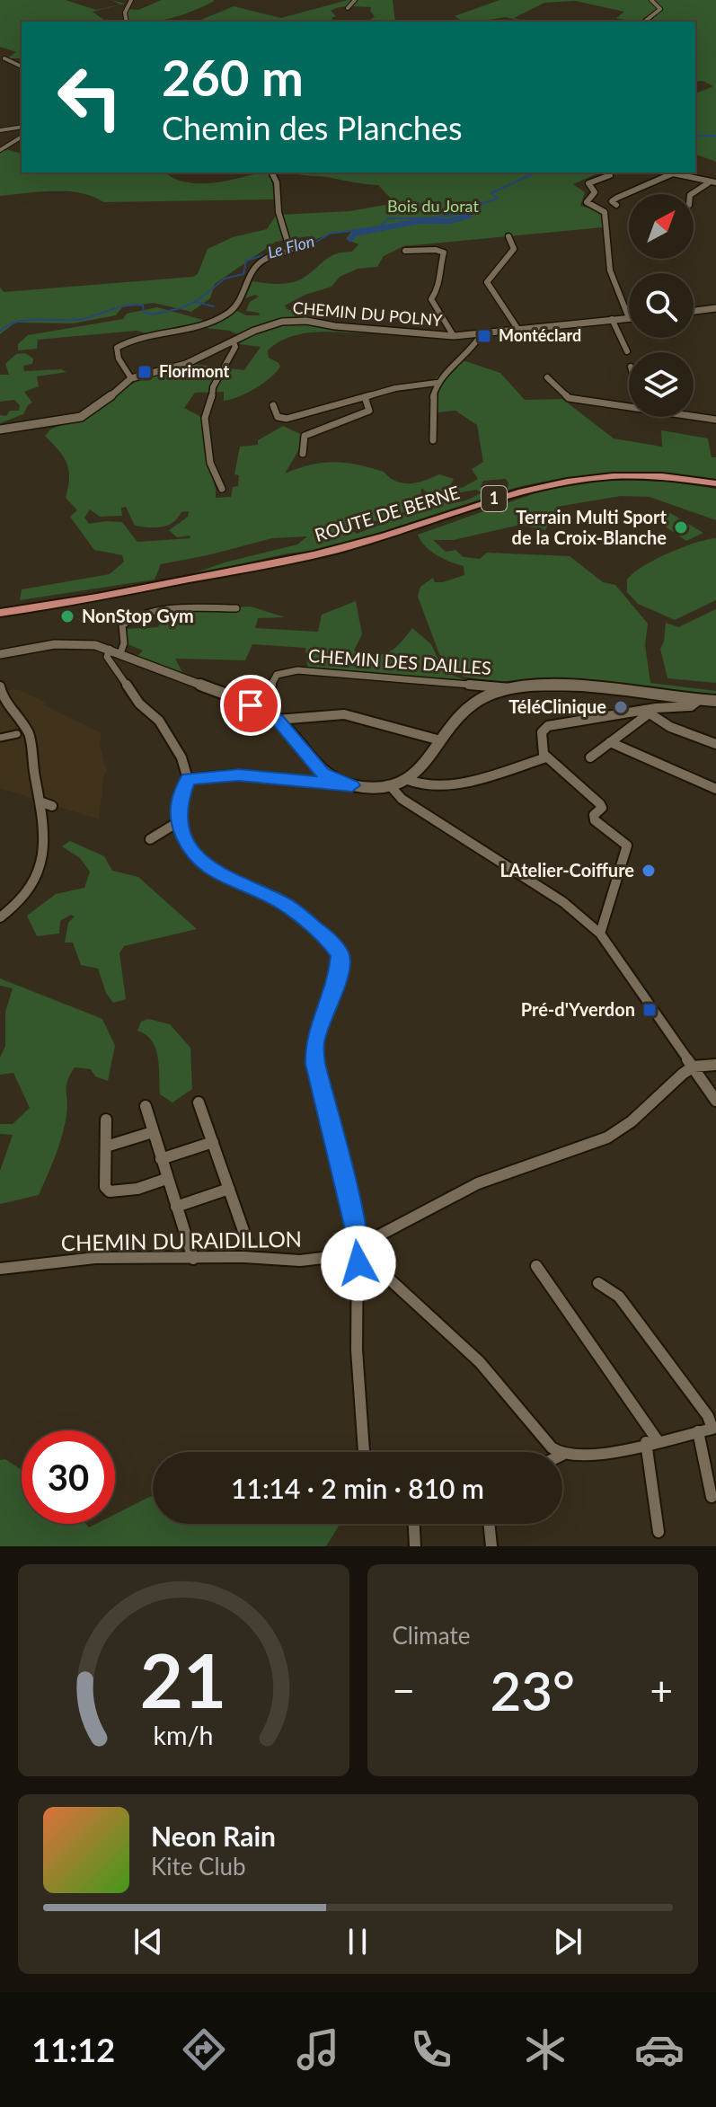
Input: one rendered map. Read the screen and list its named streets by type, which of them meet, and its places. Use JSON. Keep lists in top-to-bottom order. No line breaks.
{"streets":{"main road":["1","ROUTE DE BERNE"],"street":["CHEMIN DU POLNY","CHEMIN DES DAILLES","CHEMIN DU RAIDILLON"]},"water":["Le Flon"],"parks":["Bois du Jorat"],"places":{"transit":["Montéclard","Florimont","Pré-d'Yverdon"],"other":["Terrain Multi Sport de la Croix-Blanche","NonStop Gym","TéléClinique","LAtelier-Coiffure"]},"north":"top right","page":{"turn":["260 m","Chemin des Planches"],"limit":"30","trip":"11:14 · 2 min · 810 m","tile":"Climate","heat":["−","23°","+"],"song":["Neon Rain","Kite Club"],"tabs":"11:12","gauge":["21","km/h"]}}
